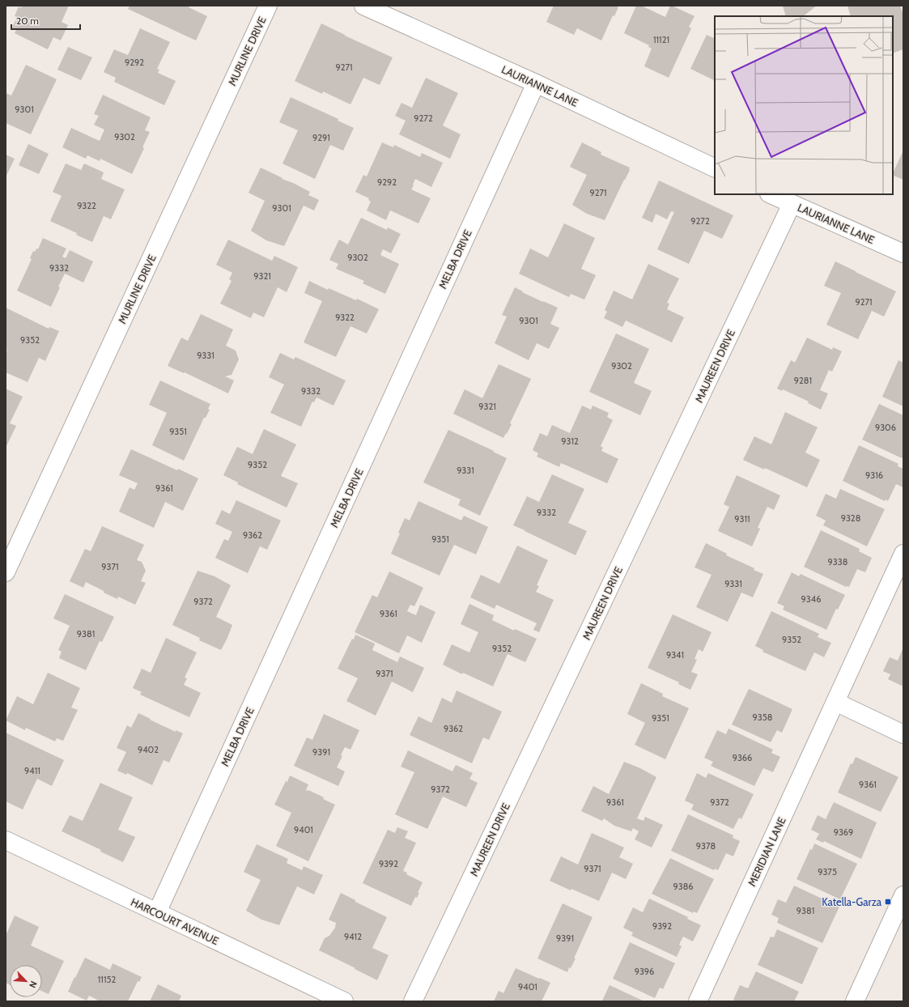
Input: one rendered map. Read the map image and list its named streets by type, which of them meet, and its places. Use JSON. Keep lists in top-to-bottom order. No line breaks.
{"streets":{"street":["MURLINE DRIVE","LAURIANNE LANE","MELBA DRIVE","MAUREEN DRIVE","MERIDIAN LANE","HARCOURT AVENUE"]},"crossings":[["LAURIANNE LANE","MELBA DRIVE"],["LAURIANNE LANE","MAUREEN DRIVE"],["MELBA DRIVE","HARCOURT AVENUE"]],"places":{"transit":["Katella-Garza"]},"house_numbers":["11121","9292","9271","9301","9272","9302","9291","9292","9271","9322","9301","9272","9302","9332","9321","9271","9322","9301","9352","9331","9302","9281","9332","9321","9306","9351","9312","9352","9331","9316","9361","9332","9328","9311","9362","9351","9338","9371","9331","9346","9372","9361","9381","9352","9352","9341","9371","9358","9351","9362","9402","9391","9366","9411","9361","9372","9361","9372","9401","9369","9378","9392","9371","9375","9386","9381","9392","9412","9391","9396","11152","9401"],"scale_bar":"20 m","north":"bottom right"}
